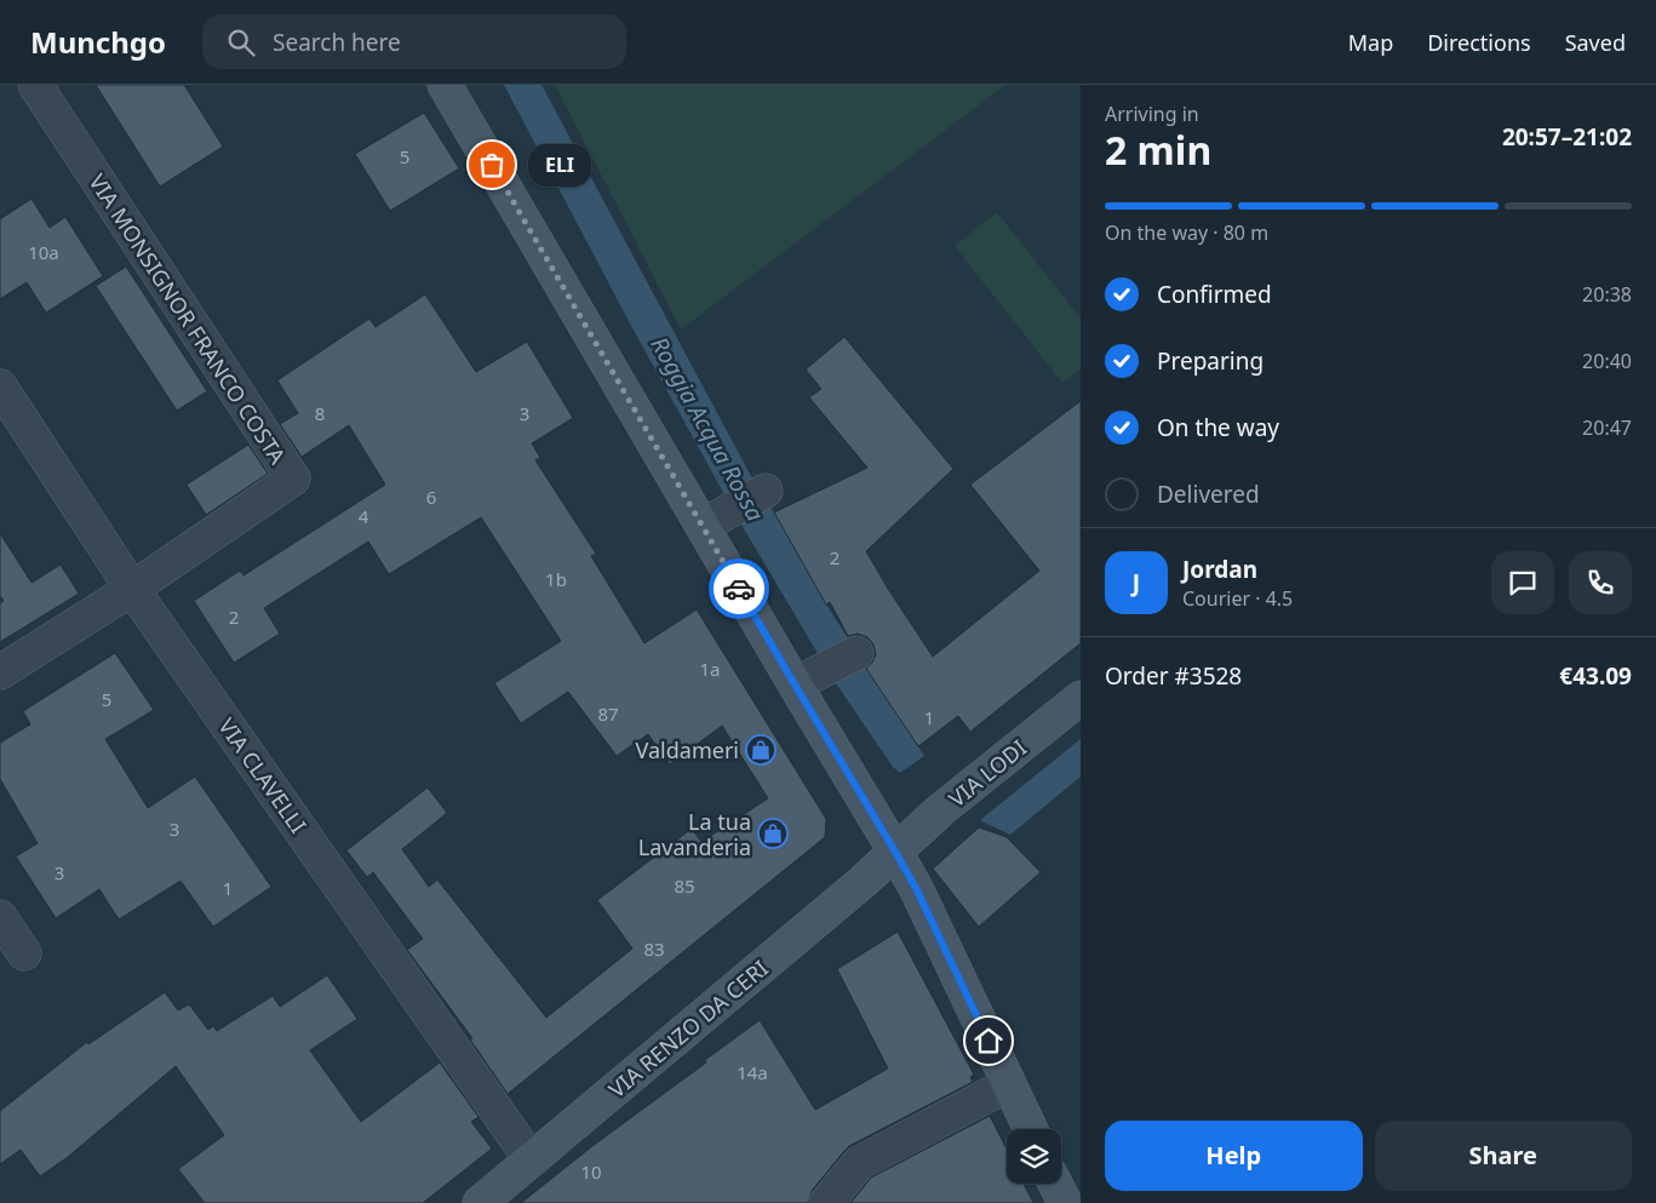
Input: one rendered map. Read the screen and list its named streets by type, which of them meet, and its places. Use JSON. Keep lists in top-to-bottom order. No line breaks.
{"streets":{"street":["VIA MONSIGNOR FRANCO COSTA","VIA LODI","VIA CLAVELLI","VIA RENZO DA CERI"]},"crossings":[["VIA MONSIGNOR FRANCO COSTA","VIA CLAVELLI"],["VIA LODI","VIA RENZO DA CERI"],["VIA CLAVELLI","VIA RENZO DA CERI"]],"water":["Roggia Acqua Rossa"],"places":{"other":["ELI"],"shop":["Valdameri","La tua Lavanderia"]},"house_numbers":["5","10a","8","3","6","4","2","1b","2","1a","5","87","1","3","3","85","1","83","14a","10"],"page":{"header":"Munchgo","search":"Search here","nav":["Map","Directions","Saved"],"heading":["2 min","Arriving in","20:57–21:02"],"panel":["Jordan","Courier · 4.5","Order #3528","€43.09"],"bubble":"ELI","bar":"On the way · 80 m","list":[["Confirmed","20:38"],["Preparing","20:40"],["On the way","20:47"],"Delivered"],"round":"J","buttons":["Help","Share"]}}
